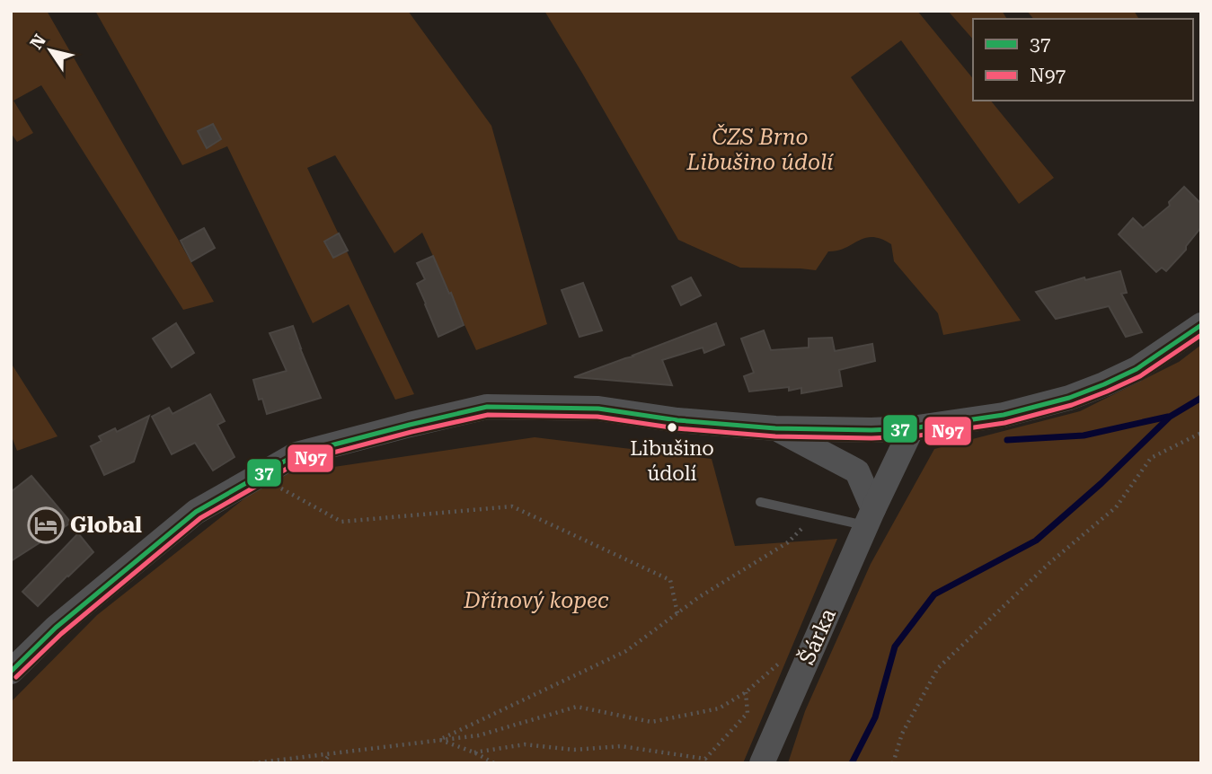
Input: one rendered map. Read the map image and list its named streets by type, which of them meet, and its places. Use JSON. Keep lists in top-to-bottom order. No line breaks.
{"streets":{"street":["Šárka"]},"parks":["ČZS Brno Libušino údolí","Dřínový kopec"],"places":{"other":["Libušino údolí"],"hotel":["Global"]},"lines":["transit line 37","transit line N97"],"legend":["37","N97"],"north":"top left"}
